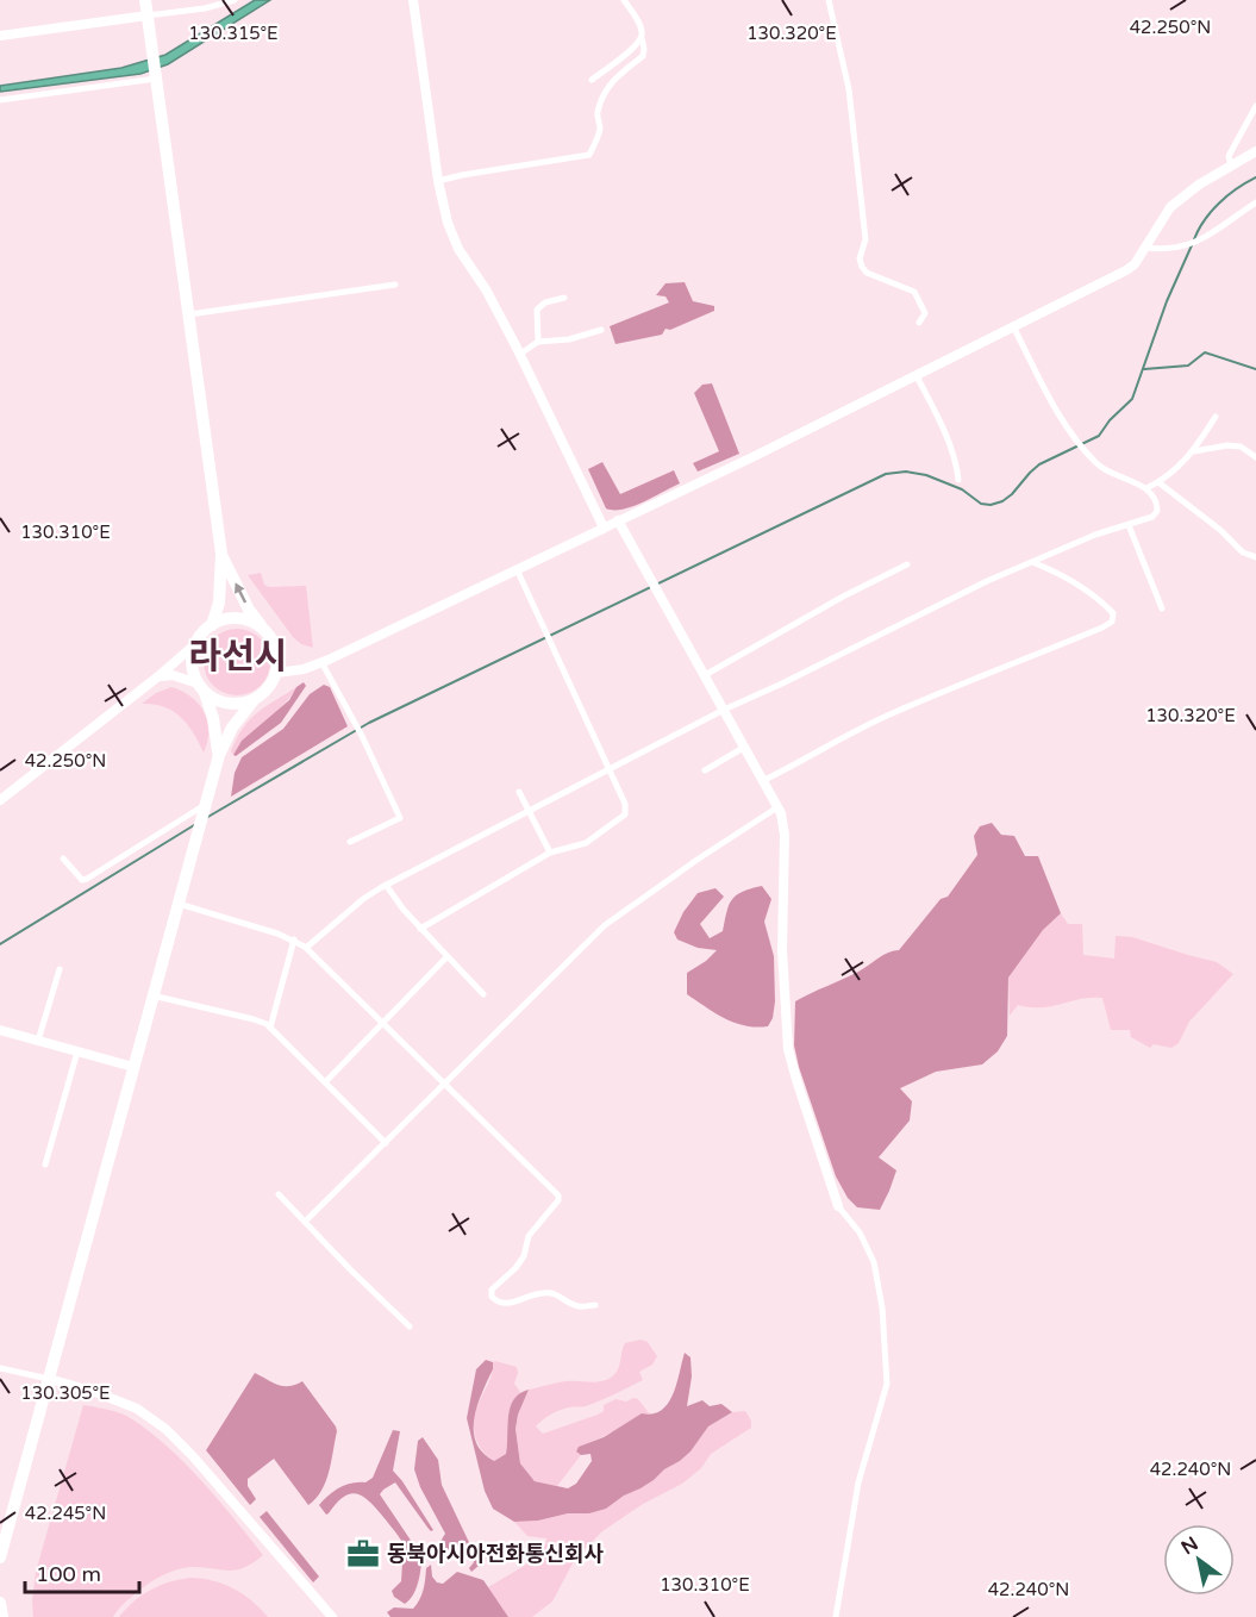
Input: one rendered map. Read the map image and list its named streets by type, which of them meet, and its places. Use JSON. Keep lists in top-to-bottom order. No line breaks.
{"districts":["라선시"],"places":{"office":["동북아시아전화통신회사"]},"scale_bar":"100 m","north":"top left","coordinates":["42.250°N","130.315°E","130.320°E","130.310°E","130.305°E","42.240°N","42.245°N"]}
